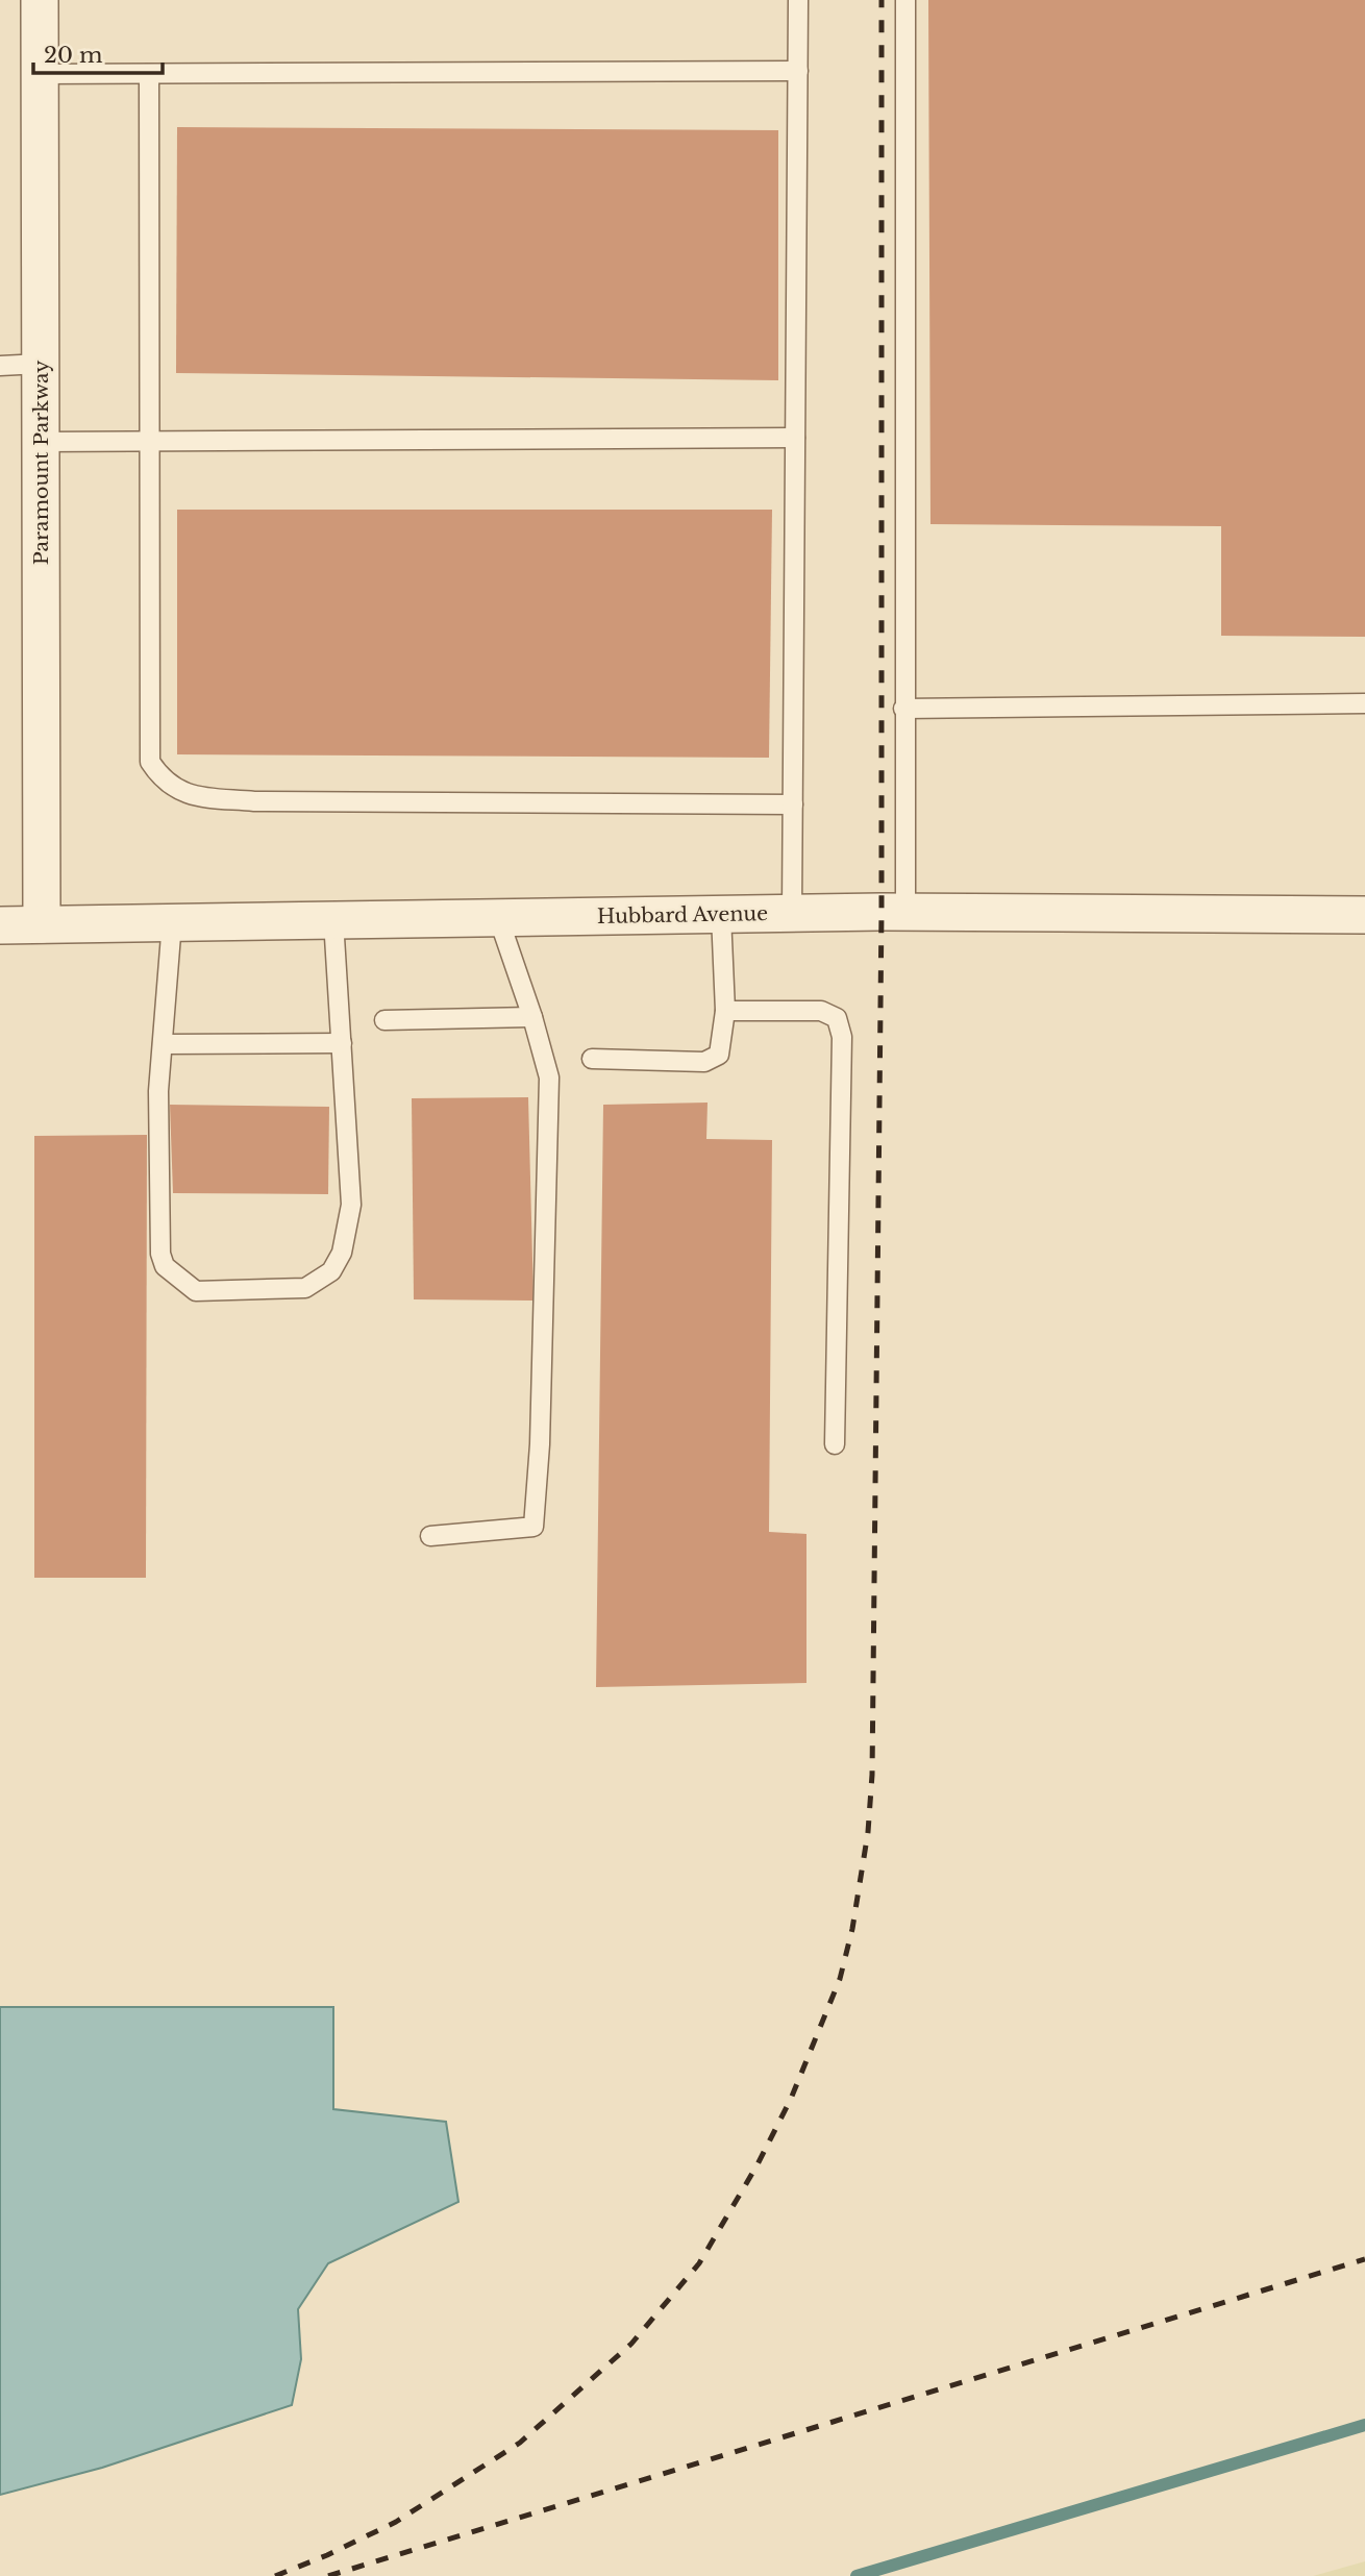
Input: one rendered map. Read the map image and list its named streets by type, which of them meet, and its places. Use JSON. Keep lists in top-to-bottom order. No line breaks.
{"streets":{"street":["Paramount Parkway","Hubbard Avenue"]},"crossings":[["Paramount Parkway","Hubbard Avenue"]],"scale_bar":"20 m"}
